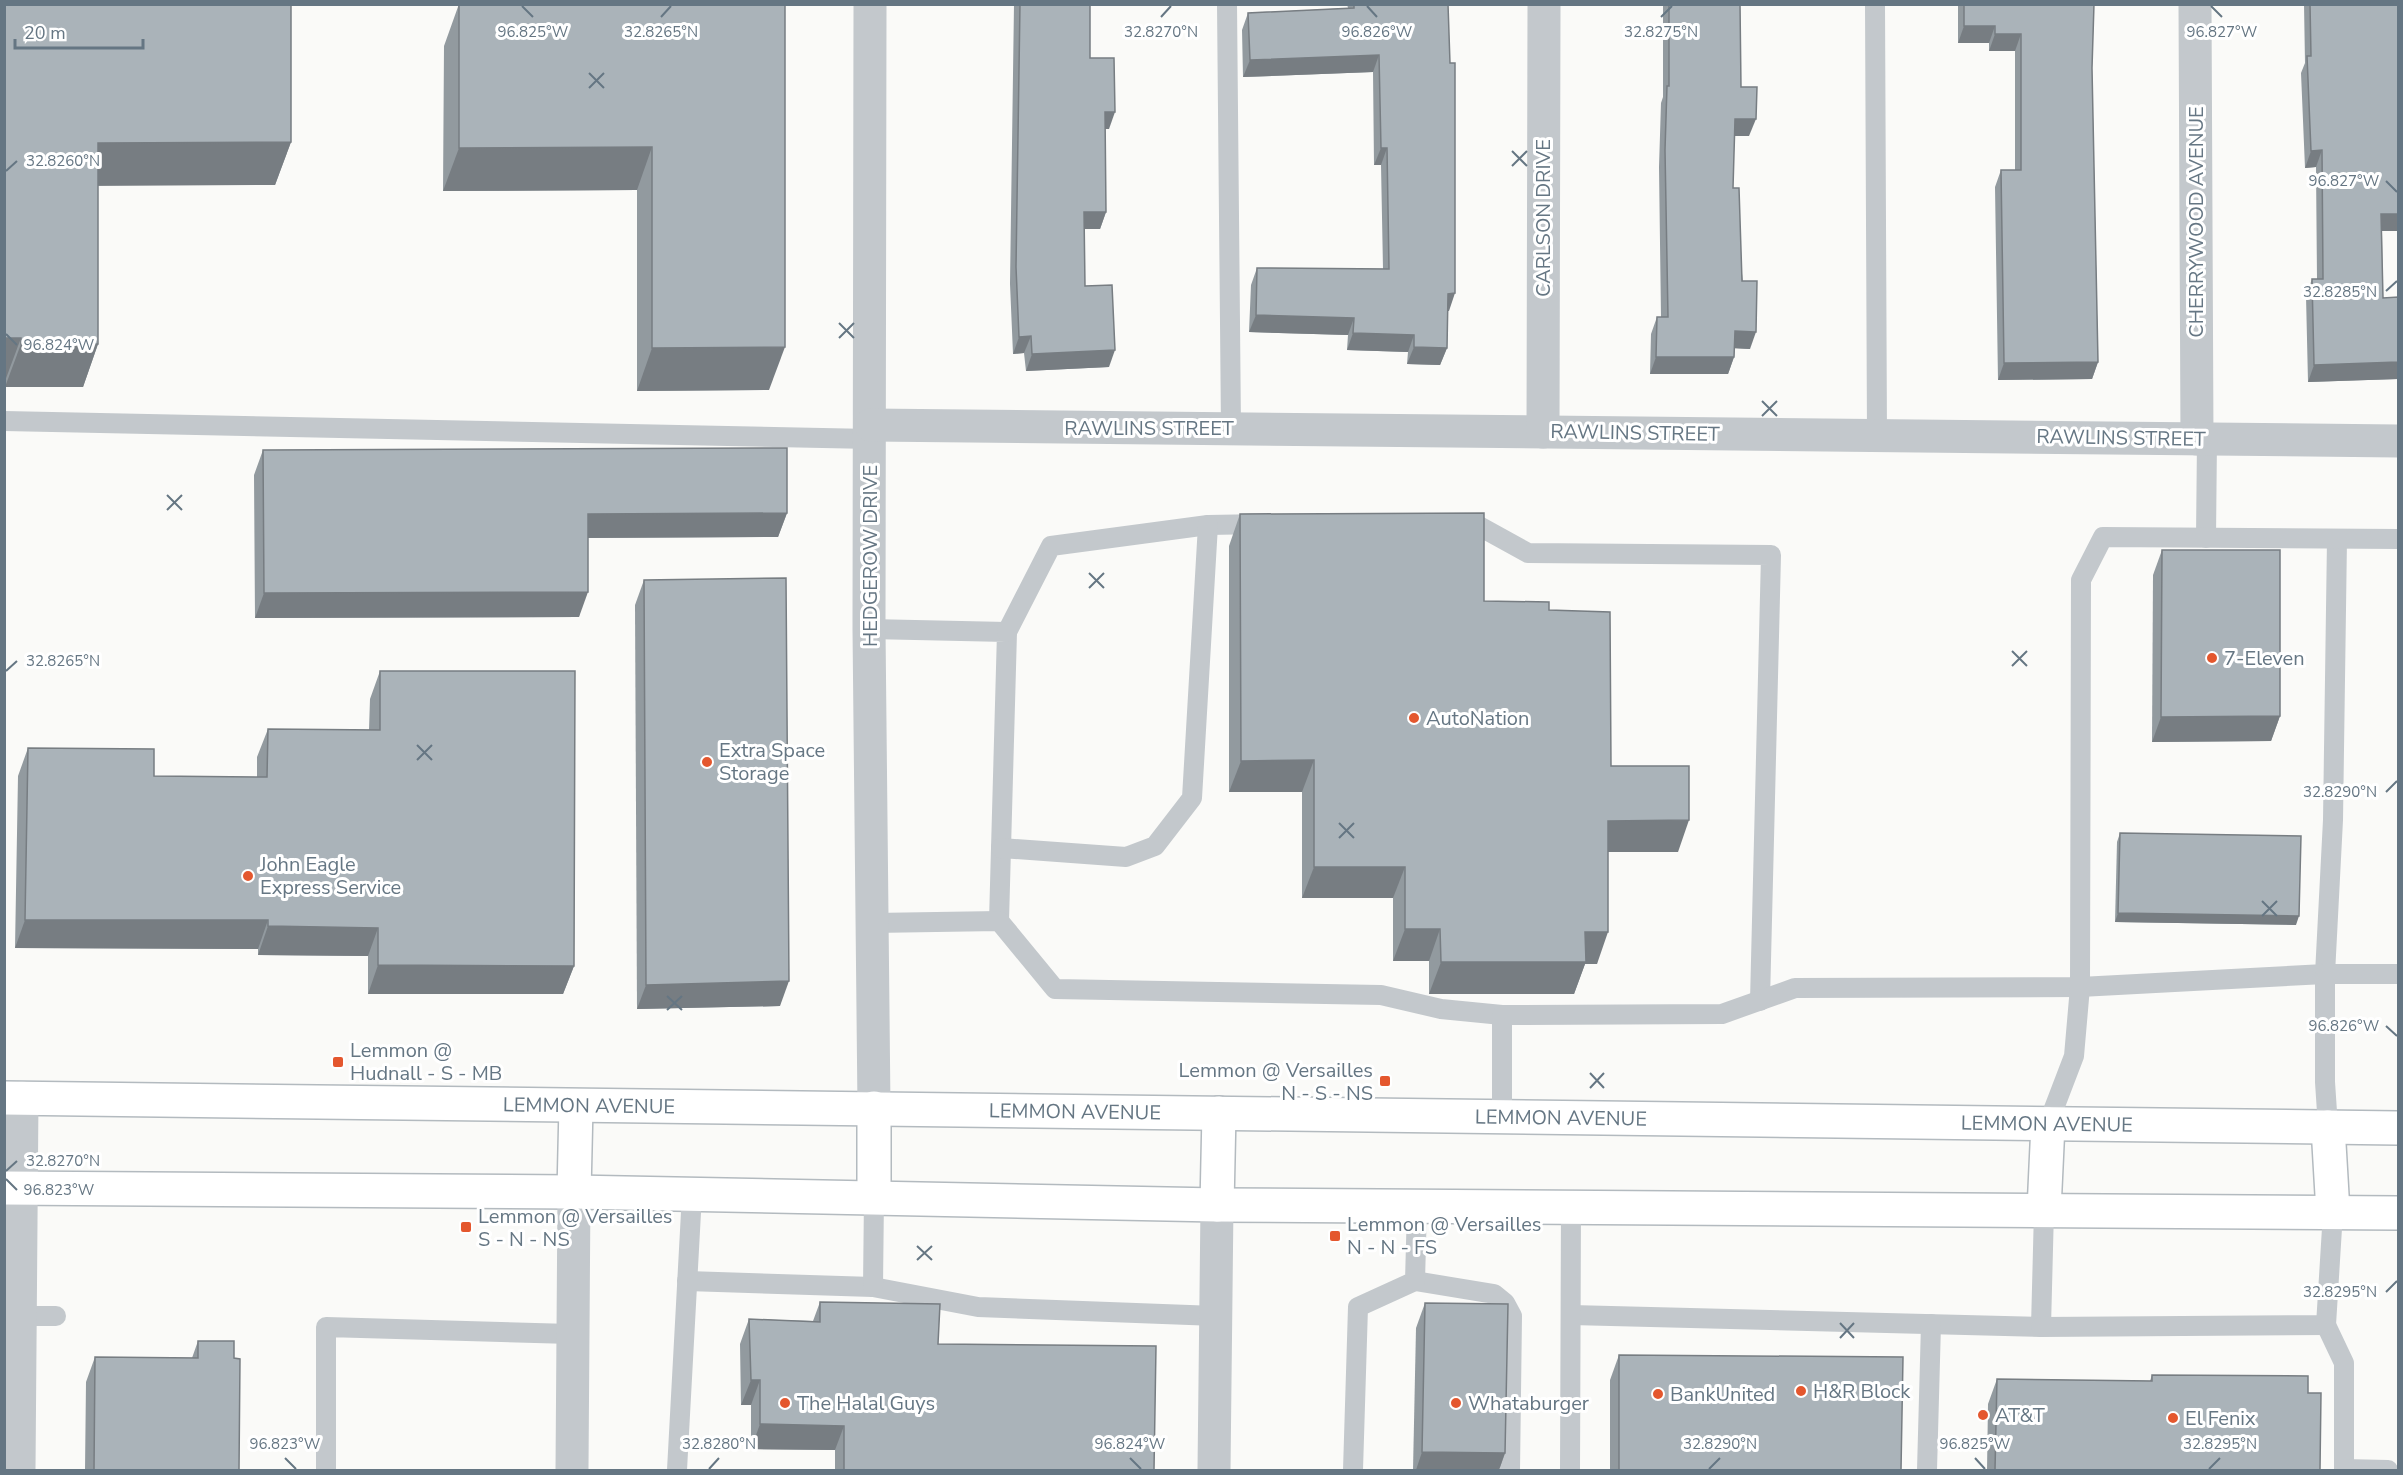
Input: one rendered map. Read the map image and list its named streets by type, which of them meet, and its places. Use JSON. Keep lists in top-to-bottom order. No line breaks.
{"streets":{"main road":["LEMMON AVENUE"],"street":["CARLSON DRIVE","CHERRYWOOD AVENUE","RAWLINS STREET","HEDGEROW DRIVE"]},"crossings":[["CARLSON DRIVE","RAWLINS STREET"],["CHERRYWOOD AVENUE","RAWLINS STREET"],["RAWLINS STREET","HEDGEROW DRIVE"],["HEDGEROW DRIVE","LEMMON AVENUE"]],"places":{"other":["7-Eleven","AutoNation","Extra Space Storage","John Eagle Express Service","H&R Block","BankUnited","The Halal Guys","Whataburger","AT&T","El Fenix"],"transit":["Lemmon @ Hudnall - S - MB","Lemmon @ Versailles N - S - NS","Lemmon @ Versailles S - N - NS","Lemmon @ Versailles N - N - FS"]},"scale_bar":"20 m","coordinates":["96.825°W","32.8265°N","32.8270°N","96.826°W","32.8275°N","96.827°W","32.8260°N","32.8285°N","96.824°W","32.8290°N","96.823°W","32.8295°N","32.8280°N"]}
